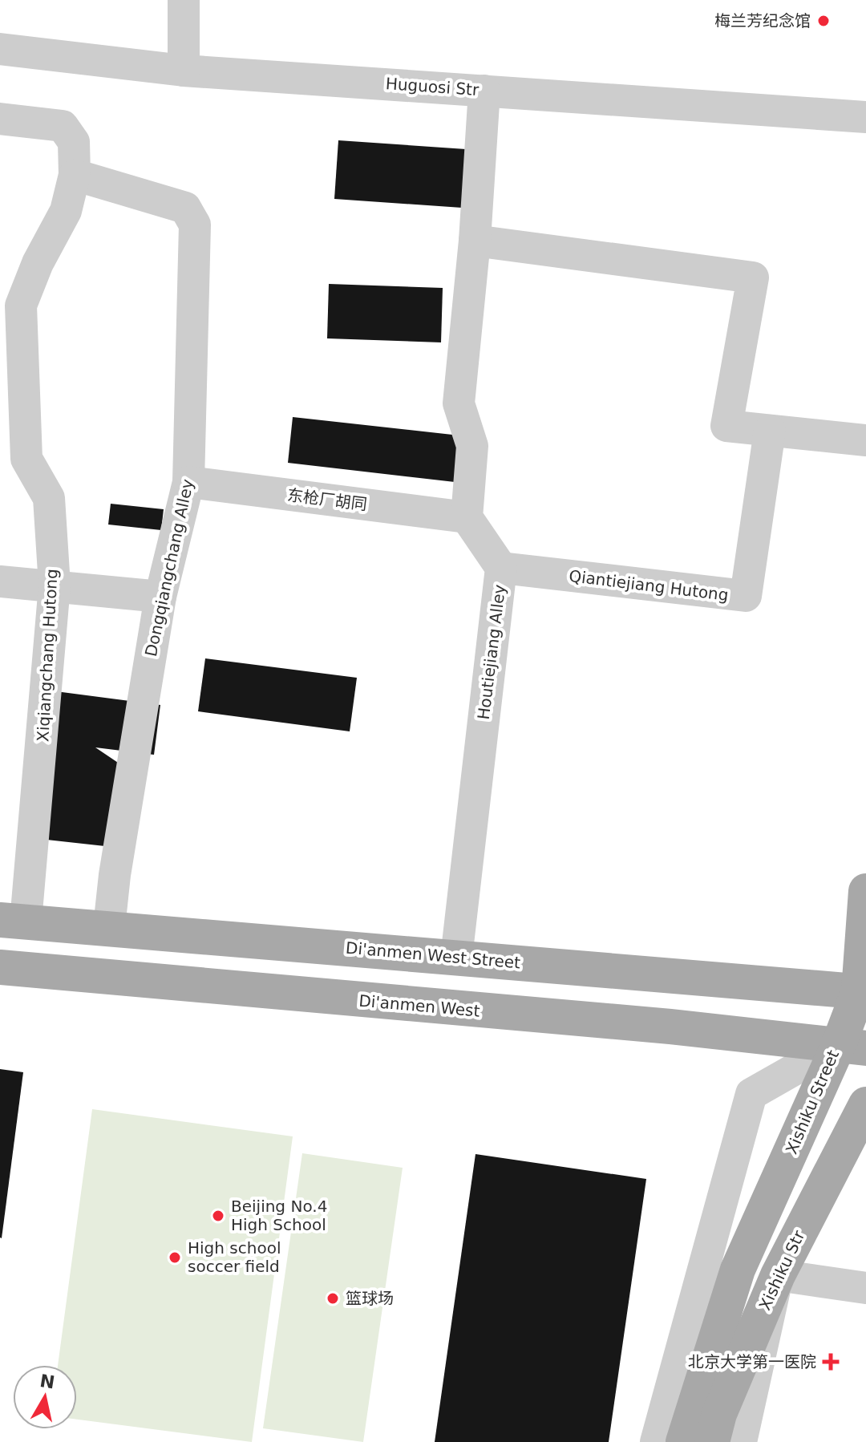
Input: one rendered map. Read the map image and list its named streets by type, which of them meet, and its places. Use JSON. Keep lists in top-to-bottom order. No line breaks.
{"streets":{"main road":["Di'anmen West Street","Di'anmen West","Xishiku Street","Xishiku Str"],"street":["Huguosi Str","东枪厂胡同","Dongqiangchang Alley","Qiantiejiang Hutong","Houtiejiang Alley","Xiqiangchang Hutong"]},"crossings":[["东枪厂胡同","Dongqiangchang Alley"],["东枪厂胡同","Houtiejiang Alley"],["Dongqiangchang Alley","Xiqiangchang Hutong"],["Dongqiangchang Alley","Di'anmen West Street"],["Qiantiejiang Hutong","Houtiejiang Alley"],["Houtiejiang Alley","Di'anmen West Street"],["Xiqiangchang Hutong","Di'anmen West Street"],["Di'anmen West","Xishiku Street"]],"places":{"other":["梅兰芳纪念馆","Beijing No.4 High School","High school soccer field","篮球场"],"health":["北京大学第一医院"]},"north":"top"}
